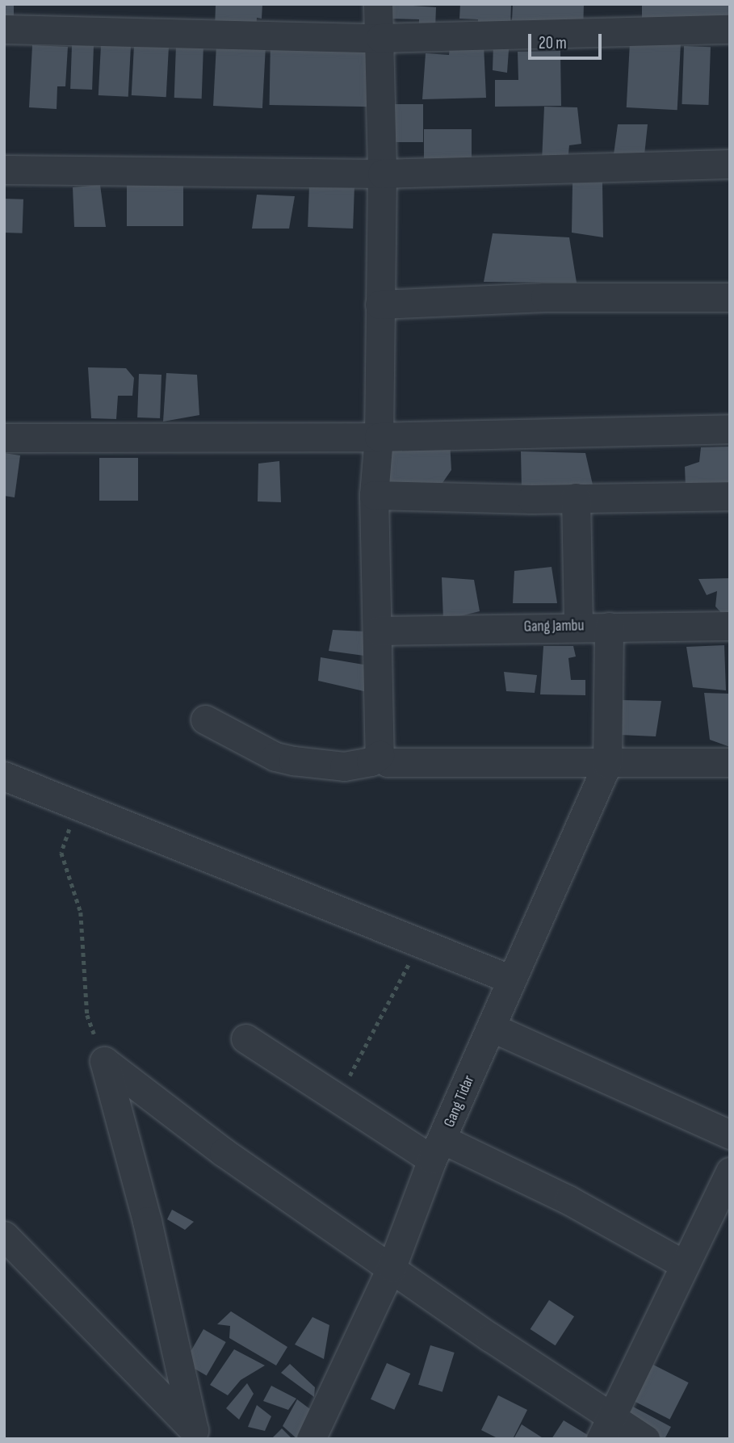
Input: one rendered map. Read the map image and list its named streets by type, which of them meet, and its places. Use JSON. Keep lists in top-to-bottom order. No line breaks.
{"streets":{"street":["Gang Jambu","Gang Tidar"]},"scale_bar":"20 m"}
